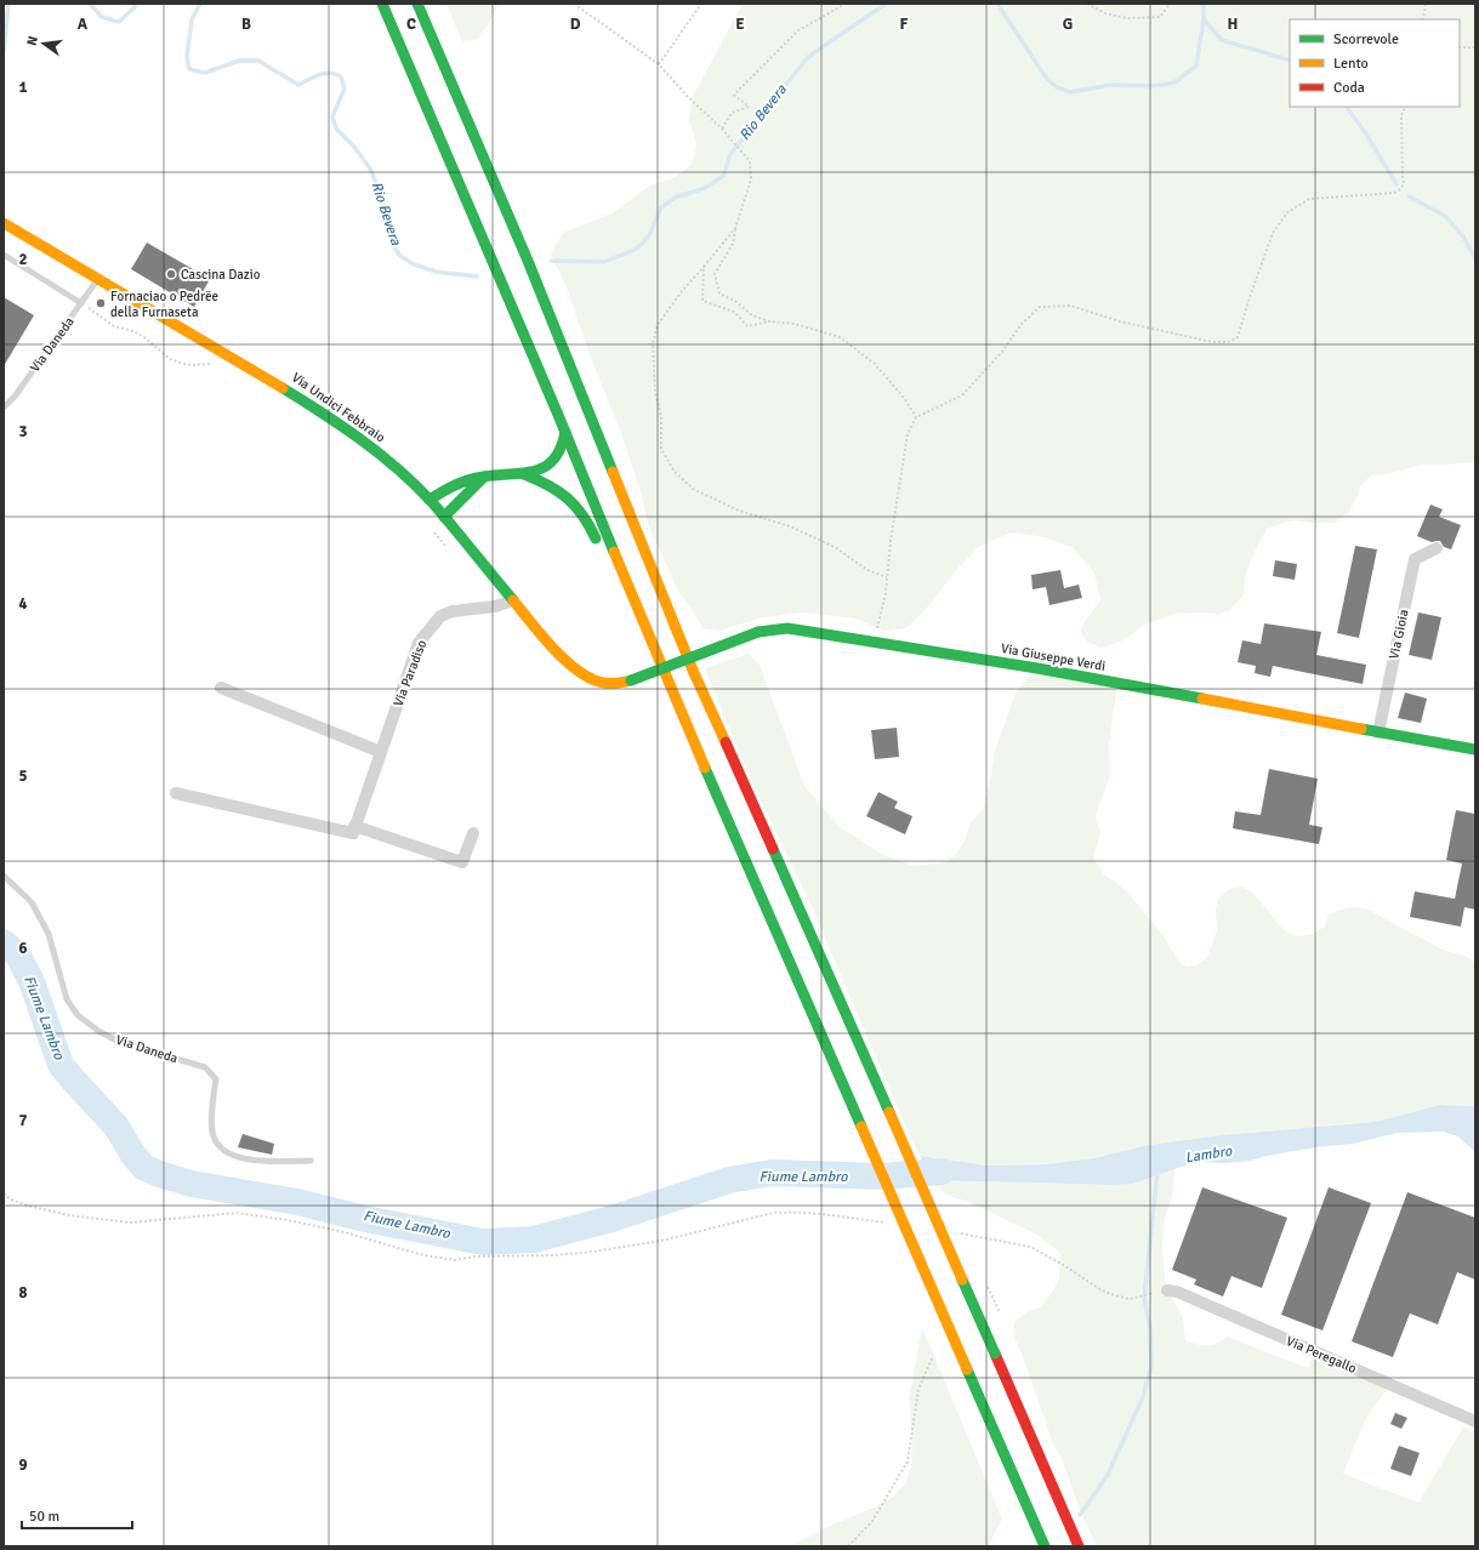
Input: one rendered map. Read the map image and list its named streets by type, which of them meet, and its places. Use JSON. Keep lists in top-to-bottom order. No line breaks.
{"streets":{"main road":["Via Undici Febbraio","Via Giuseppe Verdi"],"street":["Via Gioia","Via Paradiso","Via Peregallo"],"lane":["Via Daneda"]},"crossings":[["Via Daneda","Via Undici Febbraio"],["Via Undici Febbraio","Via Giuseppe Verdi"],["Via Undici Febbraio","Via Paradiso"],["Via Gioia","Via Giuseppe Verdi"]],"water":["Rio Bevera","Fiume Lambro","Lambro"],"places":["Cascina Dazio","Fornaciao o Pedrëe della Furnaseta"],"legend":["Scorrevole","Lento","Coda"],"scale_bar":"50 m","north":"left","grid":{"columns":["A","B","C","D","E","F","G","H"],"rows":["1","2","3","4","5","6","7","8","9"]}}
